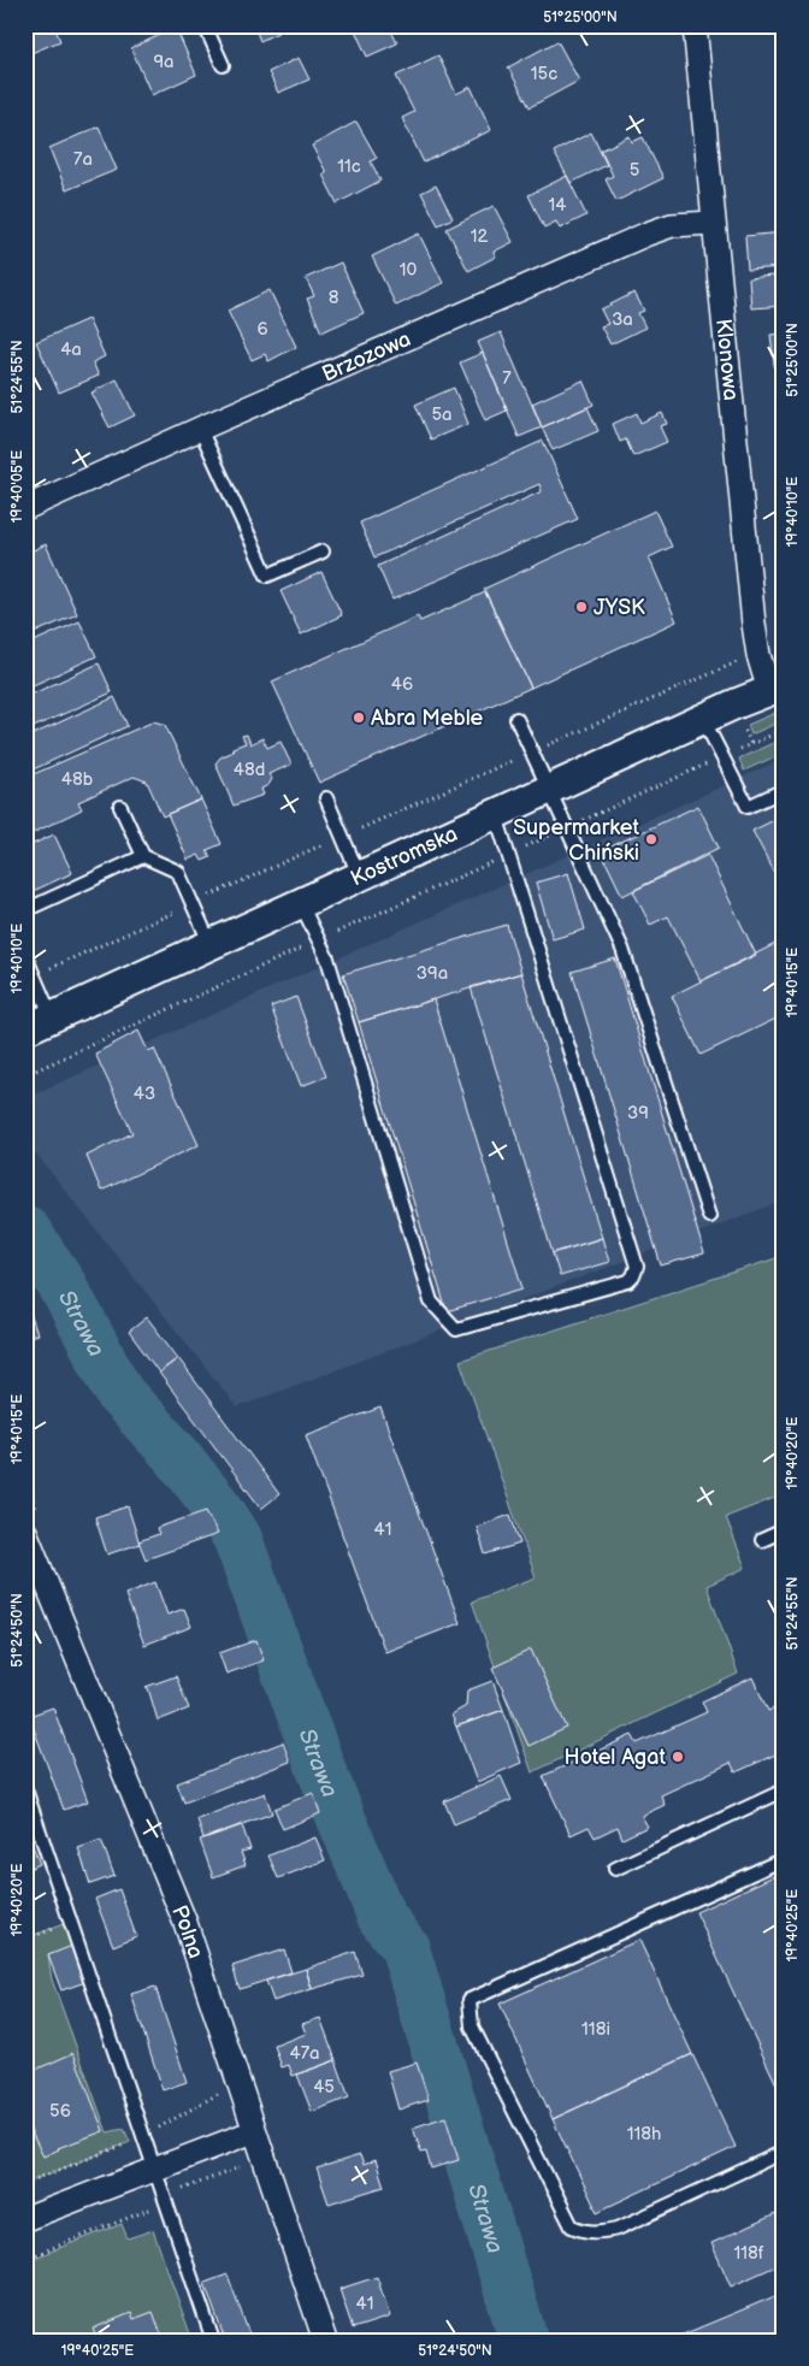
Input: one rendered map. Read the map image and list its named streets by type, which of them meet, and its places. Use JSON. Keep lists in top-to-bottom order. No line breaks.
{"streets":{"street":["Brzozowa","Klonowa","Kostromska","Polna"]},"crossings":[["Brzozowa","Klonowa"],["Klonowa","Kostromska"]],"water":["Strawa"],"places":["JYSK","Abra Meble","Supermarket Chiński","Hotel Agat"],"house_numbers":["9a","15c","7a","11c","5","14","12","10","8","3a","6","4a","7","5a","46","48d","48b","39a","43","39","41","118i","47a","45","56","118h","118f","41"],"coordinates":["51°25'00\"N","51°24'55\"N","19°40'05\"E","19°40'10\"E","19°40'15\"E","19°40'20\"E","51°24'50\"N","19°40'25\"E"]}
